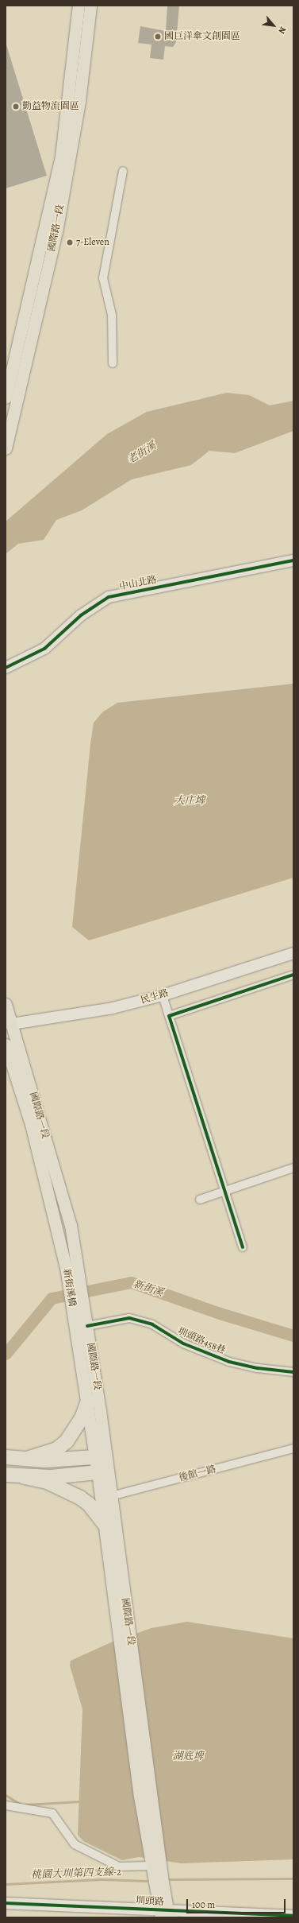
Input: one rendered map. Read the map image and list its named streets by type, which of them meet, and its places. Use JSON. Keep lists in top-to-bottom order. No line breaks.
{"streets":{"main road":["國際路一段","新街溪橋"],"street":["中山北路","民生路","圳頭路458巷","後館一路","圳頭路"]},"crossings":[["國際路一段","民生路"],["國際路一段","新街溪橋"],["國際路一段","圳頭路458巷"],["國際路一段","後館一路"],["國際路一段","圳頭路"],["新街溪橋","圳頭路458巷"]],"water":["老街溪","大庄埤","新街溪","湖底埤","桃園大圳第四支線-2"],"places":["國巨洋傘文創園區","勤益物流園區","7-Eleven"],"scale_bar":"100 m","north":"bottom right"}
